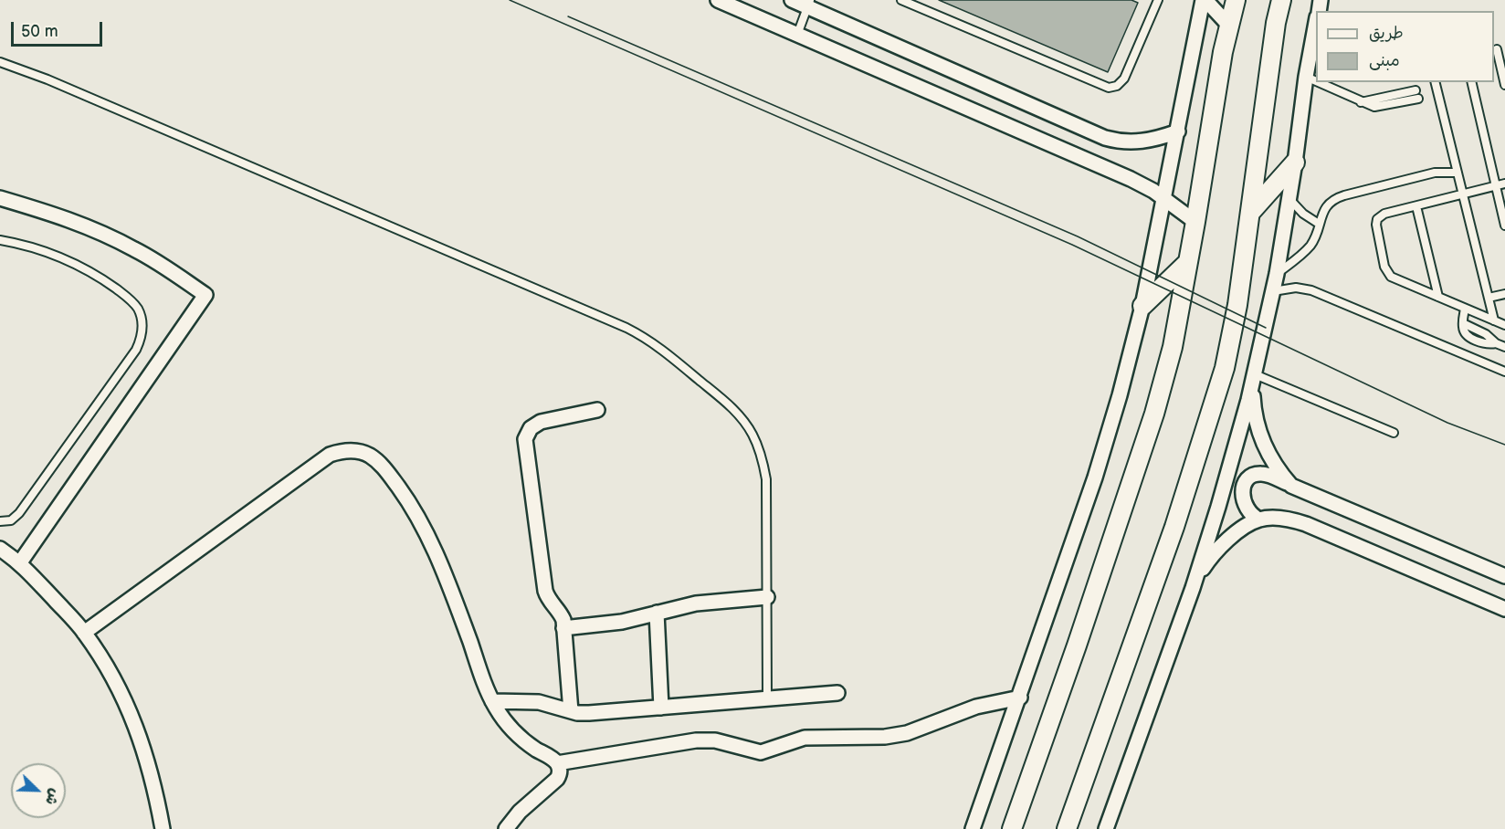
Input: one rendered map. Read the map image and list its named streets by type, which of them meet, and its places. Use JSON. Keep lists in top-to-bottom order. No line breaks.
{"legend":["طريق","مبنى"],"scale_bar":"50 m","north":"bottom right"}
